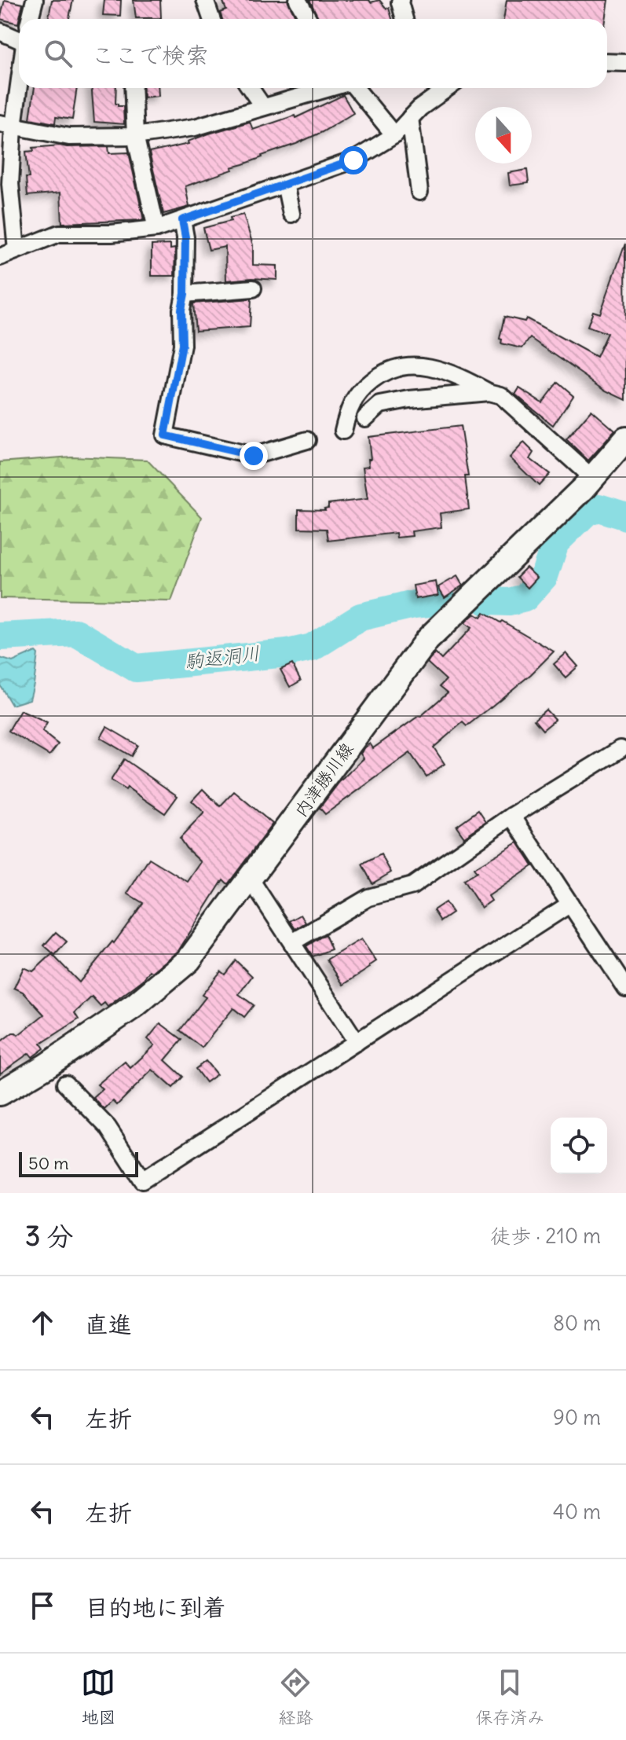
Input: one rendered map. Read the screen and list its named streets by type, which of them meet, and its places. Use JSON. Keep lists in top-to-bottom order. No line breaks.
{"streets":{"main road":["内津勝川線"]},"water":["駒返洞川"],"scale_bar":"50 m","north":"bottom","page":{"search":"ここで検索","scale":"50 m","heading":["3 分","徒歩 · 210 m"],"list":[["直進","80 m"],["左折","90 m"],["左折","40 m"],"目的地に到着"],"nav":["地図","経路","保存済み"]}}
